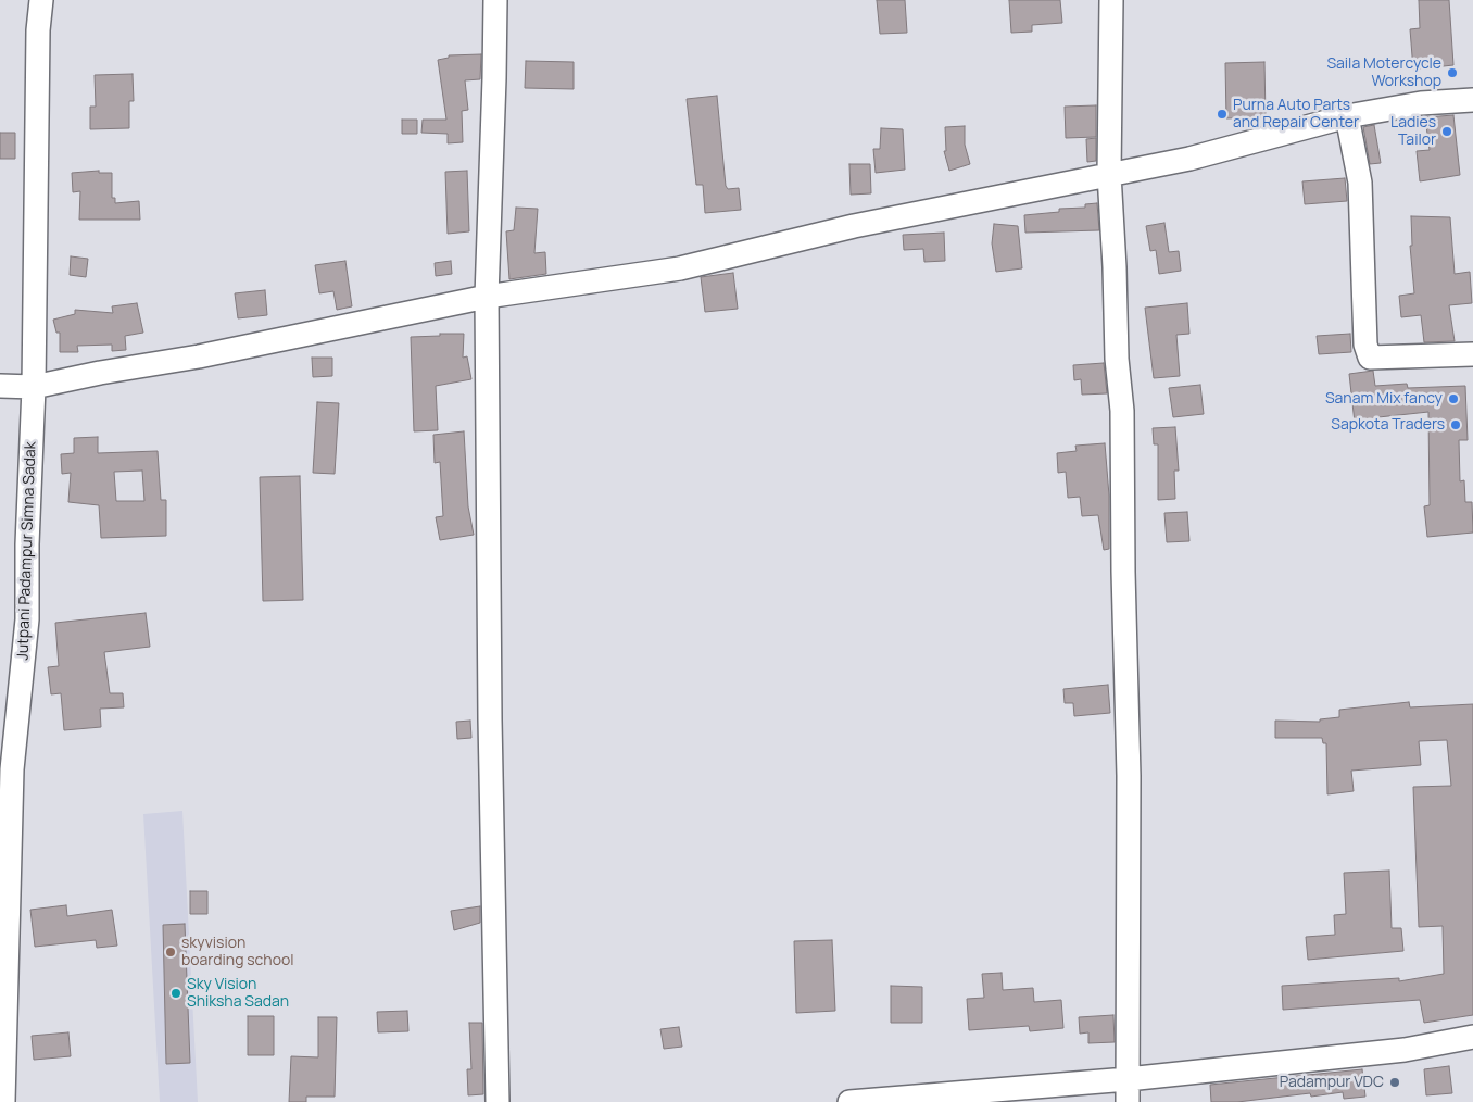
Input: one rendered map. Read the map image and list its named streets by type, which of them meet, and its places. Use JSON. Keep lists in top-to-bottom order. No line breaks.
{"streets":{"street":["Jutpani Padampur Simna Sadak"]},"places":["Saila Motercycle Workshop","Purna Auto Parts and Repair Center","Ladies Tailor","Sanam Mix fancy","Sapkota Traders","skyvision boarding school","Sky Vision Shiksha Sadan","Padampur VDC"]}
